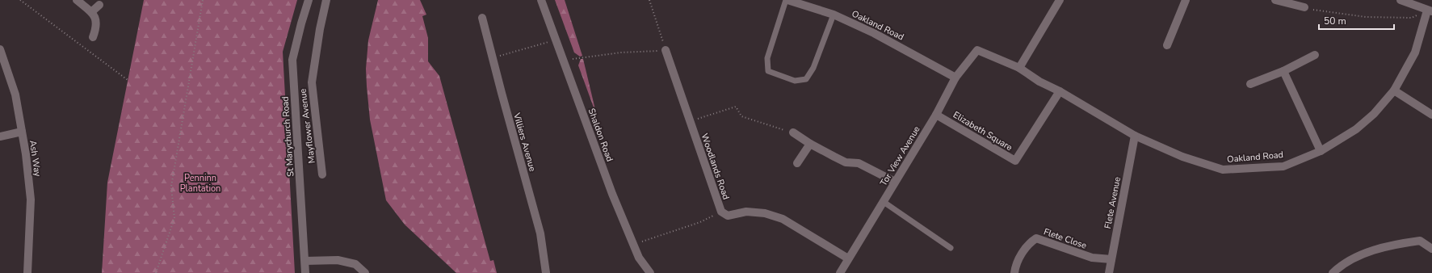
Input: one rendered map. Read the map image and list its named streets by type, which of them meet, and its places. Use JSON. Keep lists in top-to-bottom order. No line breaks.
{"streets":{"street":["Oakland Road","Mayflower Avenue","Elizabeth Square","Shaldon Road","St Marychurch Road","Villiers Avenue","Tor View Avenue","Ash Way","Woodlands Road","Flete Avenue","Flete Close"]},"crossings":[["Oakland Road","Elizabeth Square"],["Oakland Road","Tor View Avenue"],["Oakland Road","Flete Avenue"],["Elizabeth Square","Tor View Avenue"],["Tor View Avenue","Woodlands Road"],["Flete Avenue","Flete Close"]],"parks":["Penninn Plantation"],"scale_bar":"50 m"}
